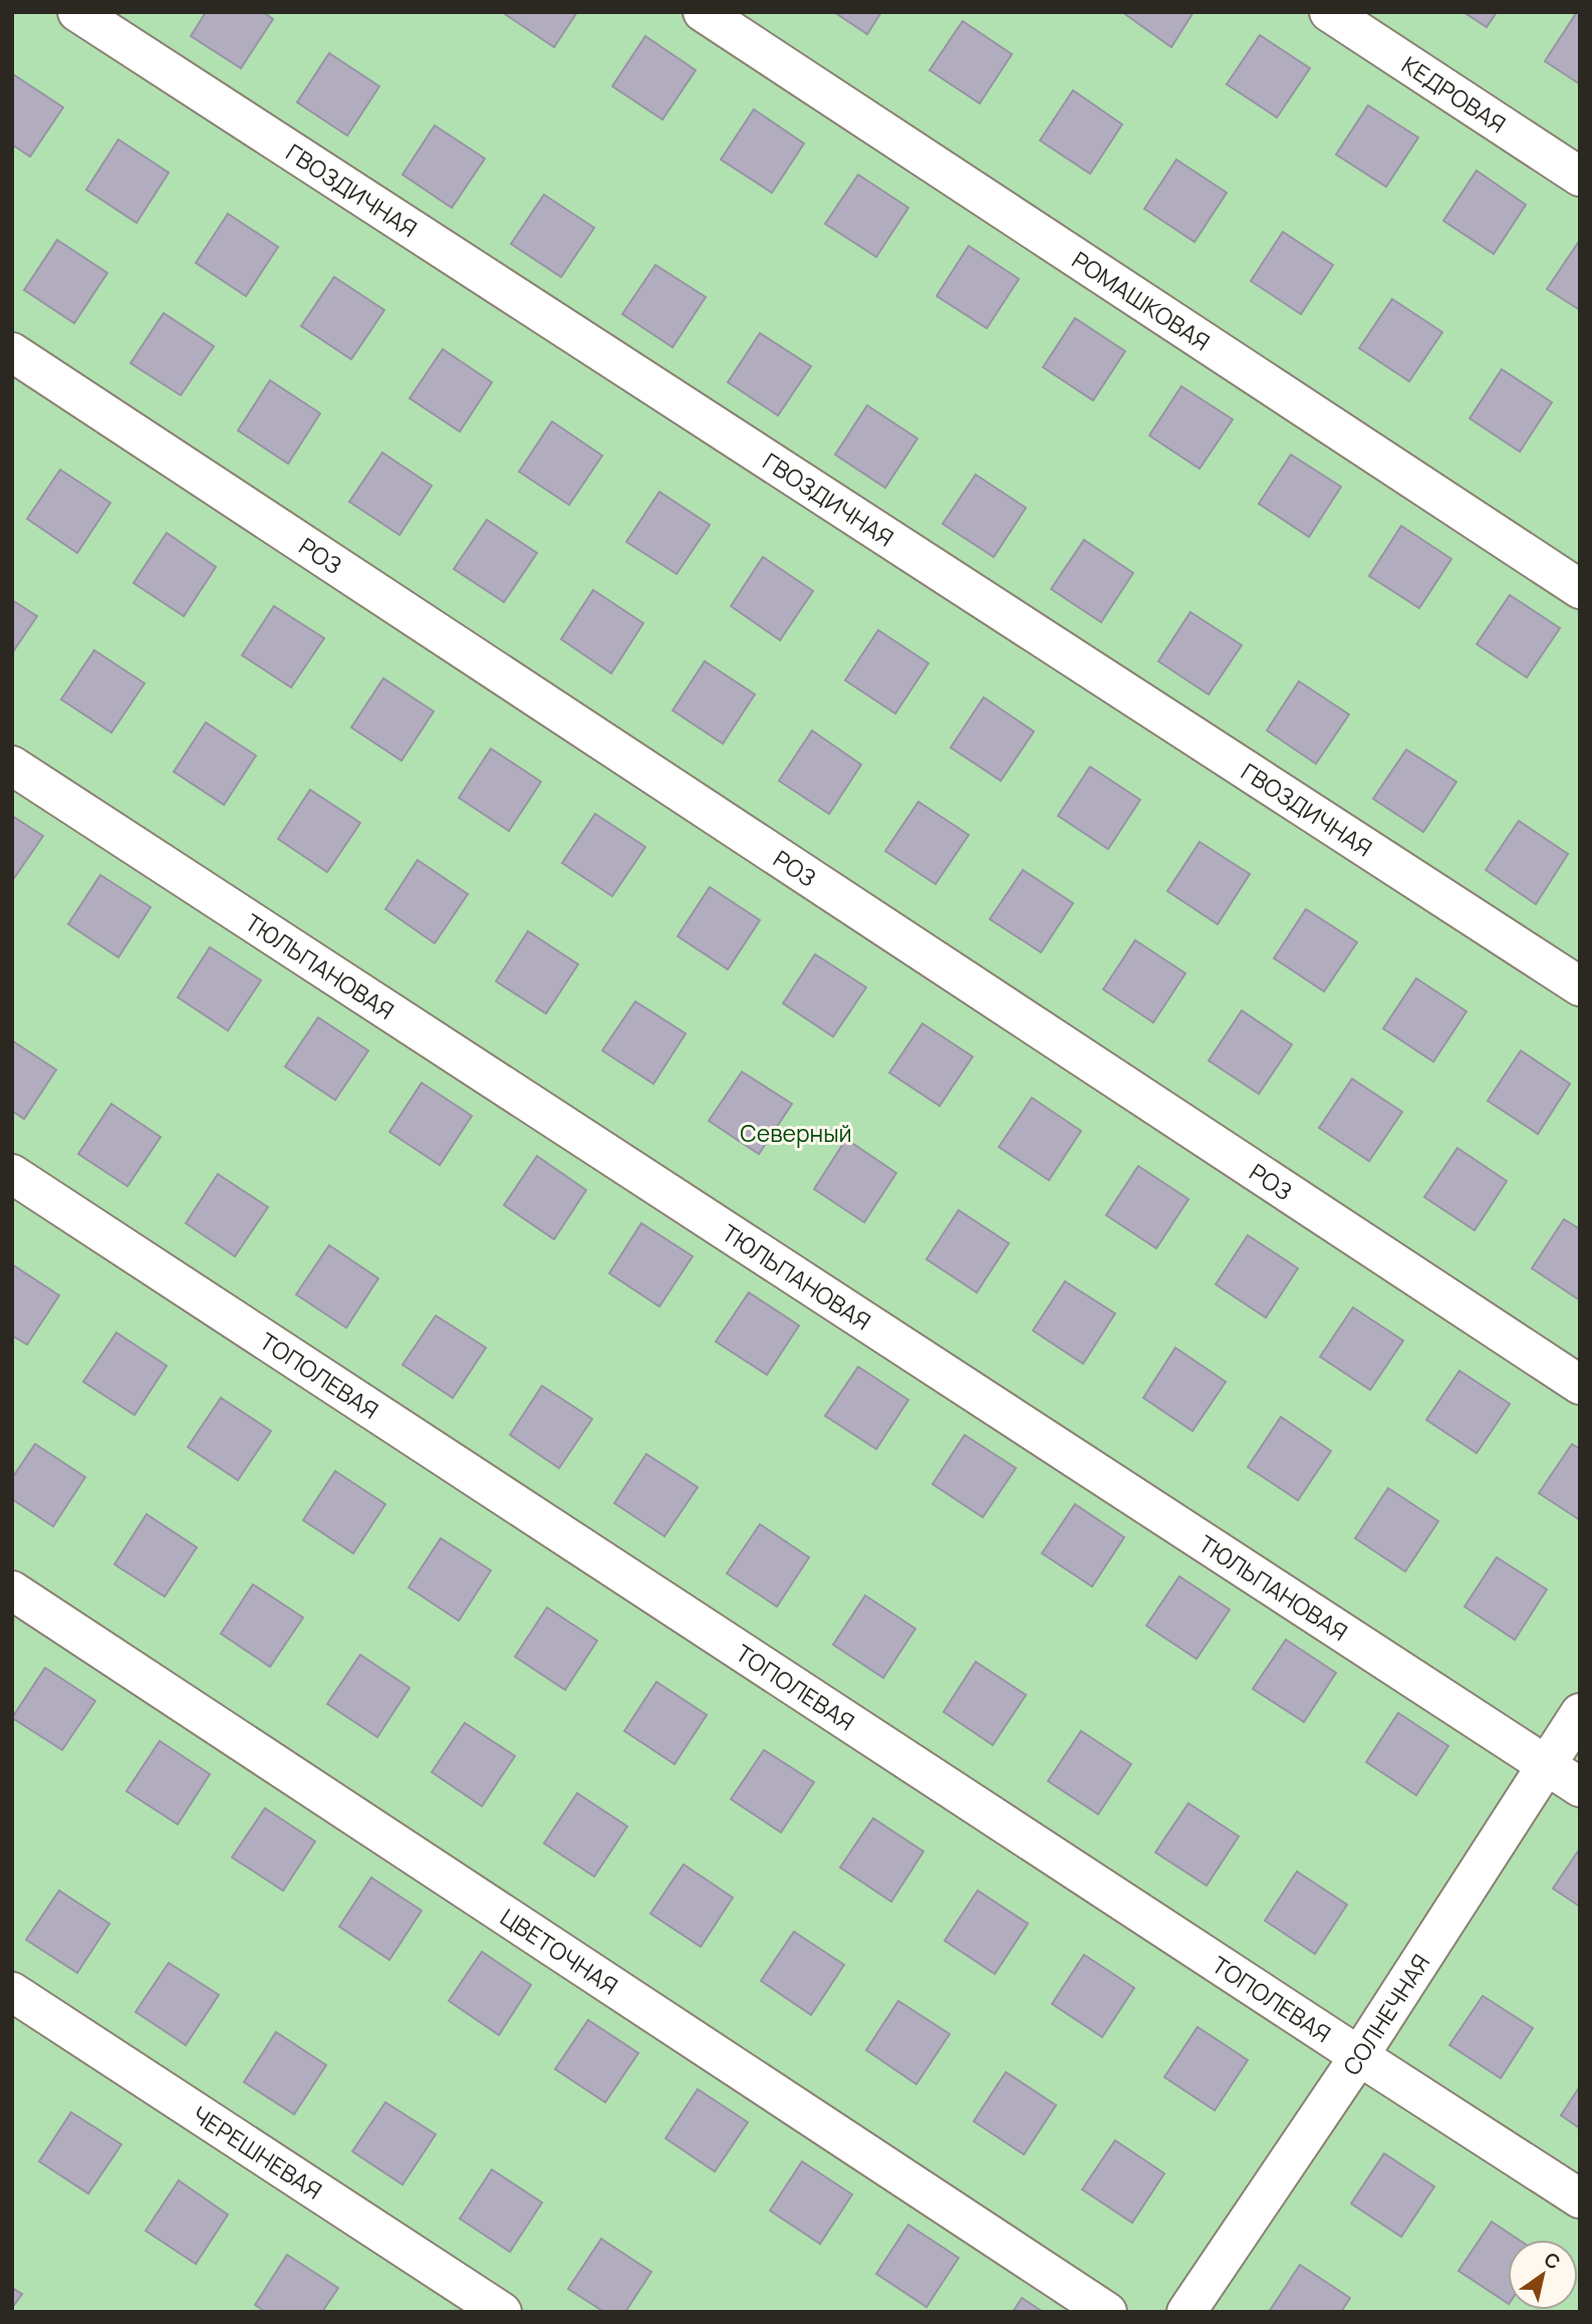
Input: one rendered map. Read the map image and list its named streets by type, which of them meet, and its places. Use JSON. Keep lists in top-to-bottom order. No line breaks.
{"streets":{"street":["КЕДРОВАЯ","ГВОЗДИЧНАЯ","РОМАШКОВАЯ","РОЗ","ТЮЛЬПАНОВАЯ","ТОПОЛЕВАЯ","ЦВЕТОЧНАЯ","СОЛНЕЧНАЯ","ЧЕРЕШНЕВАЯ"]},"crossings":[["ТЮЛЬПАНОВАЯ","СОЛНЕЧНАЯ"],["ТОПОЛЕВАЯ","СОЛНЕЧНАЯ"]],"parks":["Северный"],"north":"top right"}
